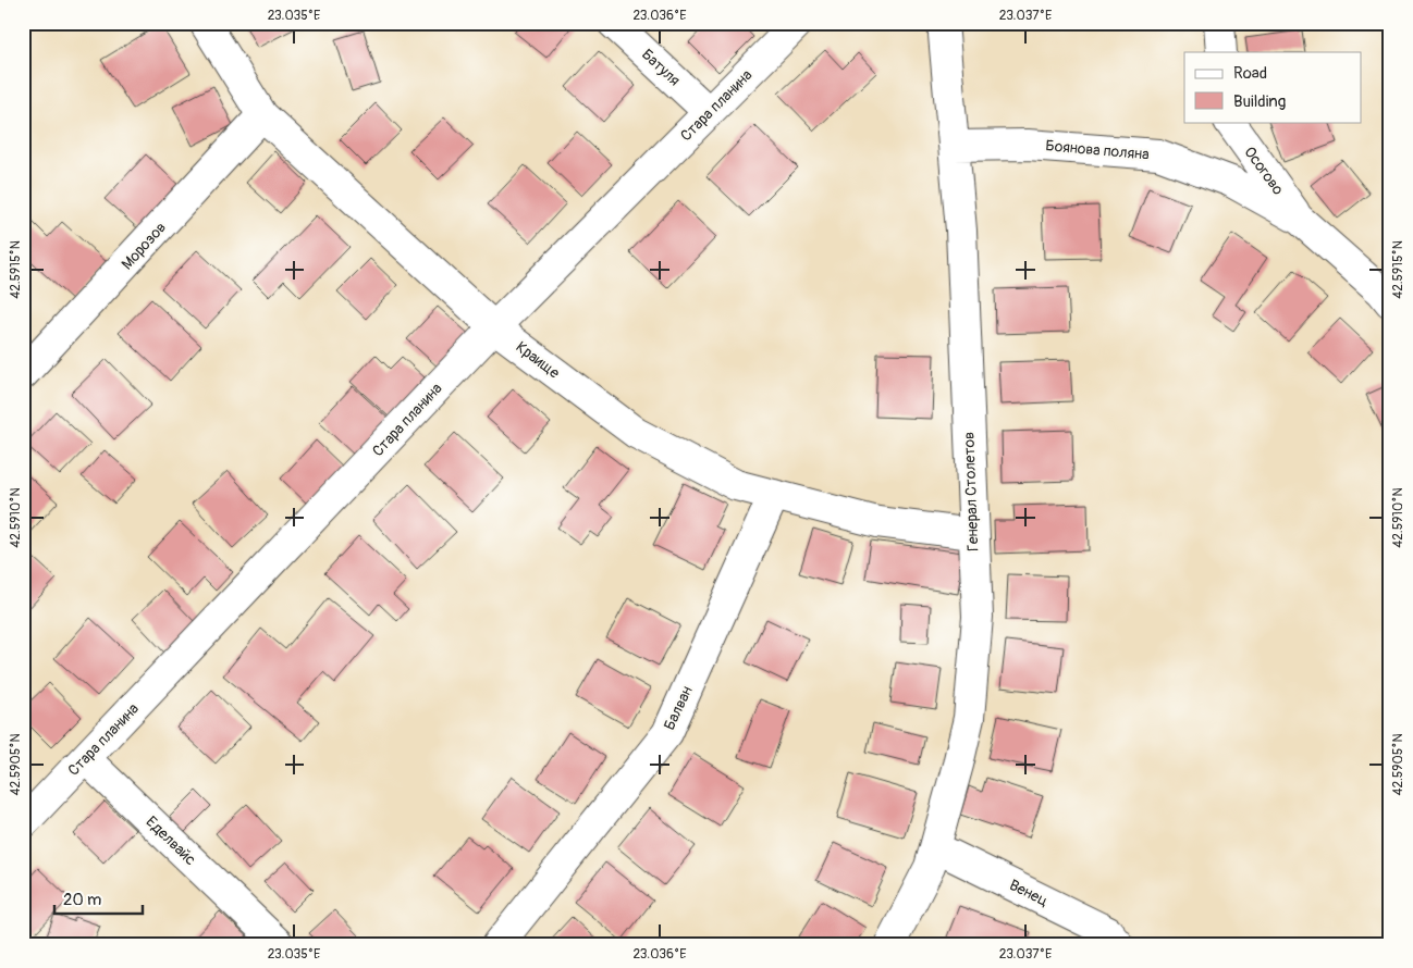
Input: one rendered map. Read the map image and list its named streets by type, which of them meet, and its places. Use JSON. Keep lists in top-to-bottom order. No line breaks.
{"streets":{"street":["Батуля","Стара планина","Боянова поляна","Осогово","Морозов","Краище","Генерал Столетов","Балван","Еделвайс","Венец"]},"crossings":[["Батуля","Стара планина"],["Стара планина","Краище"],["Стара планина","Еделвайс"],["Боянова поляна","Осогово"],["Боянова поляна","Генерал Столетов"],["Морозов","Краище"],["Краище","Генерал Столетов"],["Краище","Балван"],["Генерал Столетов","Венец"]],"legend":["Road","Building"],"scale_bar":"20 m","coordinates":["23.035°E","23.036°E","23.037°E","42.5915°N","42.5910°N","42.5905°N"]}
